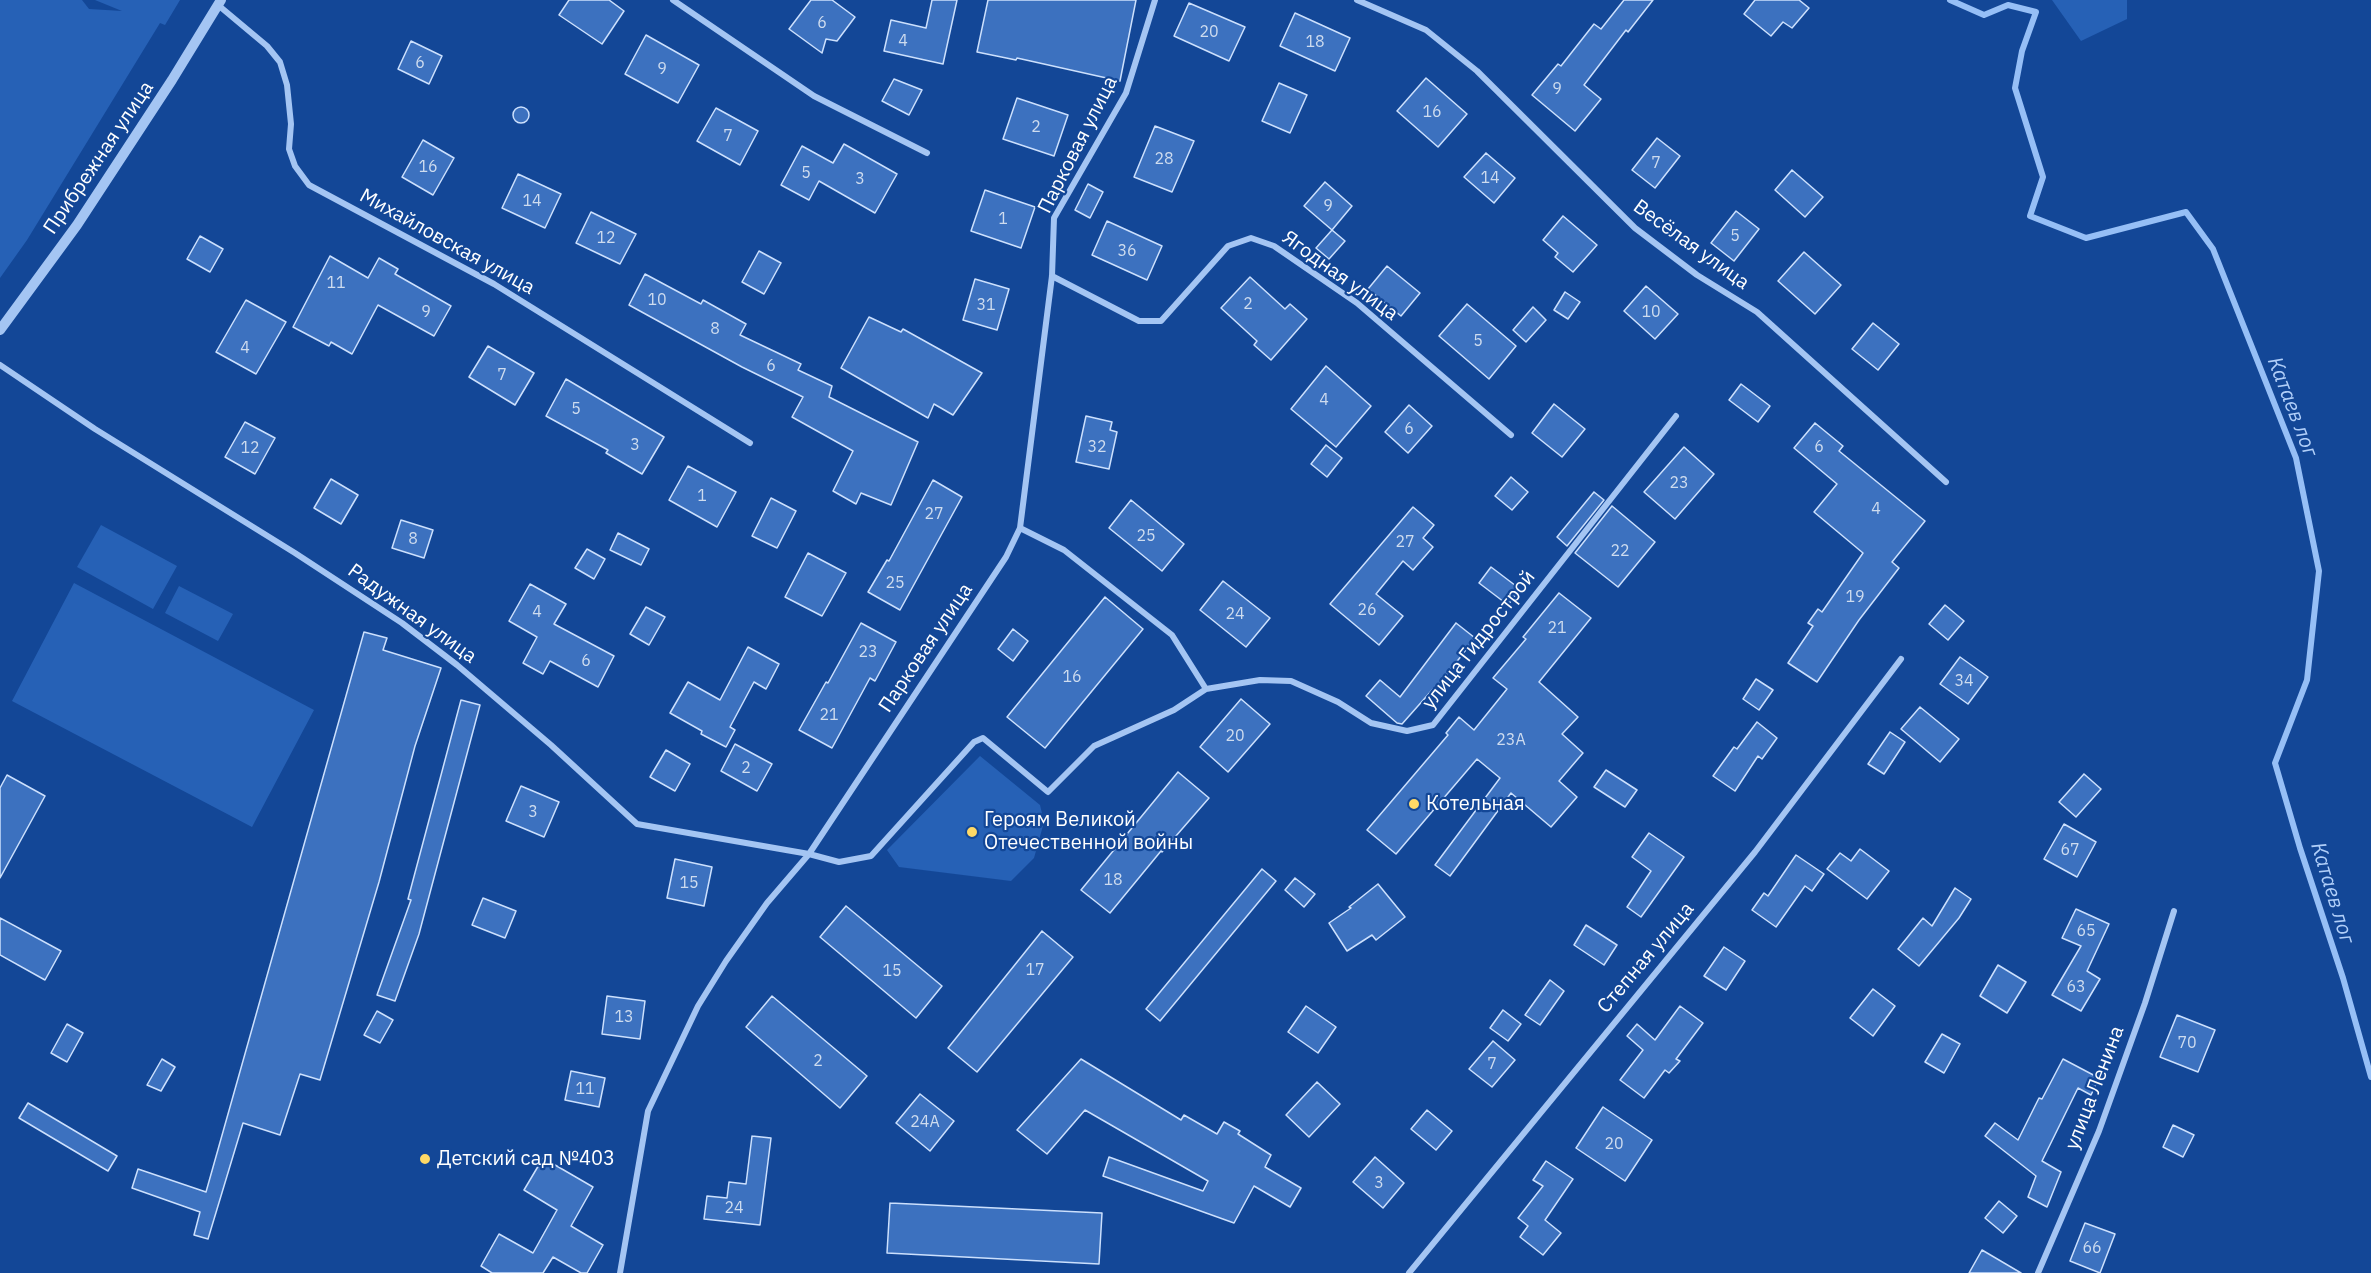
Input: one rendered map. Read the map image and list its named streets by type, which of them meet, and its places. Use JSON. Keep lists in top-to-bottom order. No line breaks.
{"streets":{"street":["Парковая улица","Прибрежная улица","Михайловская улица","Весёлая улица","Ягодная улица","Радужная улица","улица Гидрострой","Степная улица","улица Ленина"]},"crossings":[["Парковая улица","Ягодная улица"],["Парковая улица","Радужная улица"],["Парковая улица","улица Гидрострой"],["Прибрежная улица","Михайловская улица"],["Радужная улица","улица Гидрострой"]],"water":["Катаев лог"],"places":["Котельная","Героям Великой Отечественной войны","Детский сад №403"],"house_numbers":["6","20","4","18","6","9","9","16","2","7","28","7","16","5","14","3","14","9","1","5","12","36","11","10","2","31","9","10","8","5","4","6","7","4","5","6","3","32","6","12","23","1","4","27","25","8","27","22","25","19","26","4","24","21","23","6","16","34","21","20","23А","2","3","67","18","15","65","17","15","63","13","70","2","7","11","24А","20","3","24","66"]}
